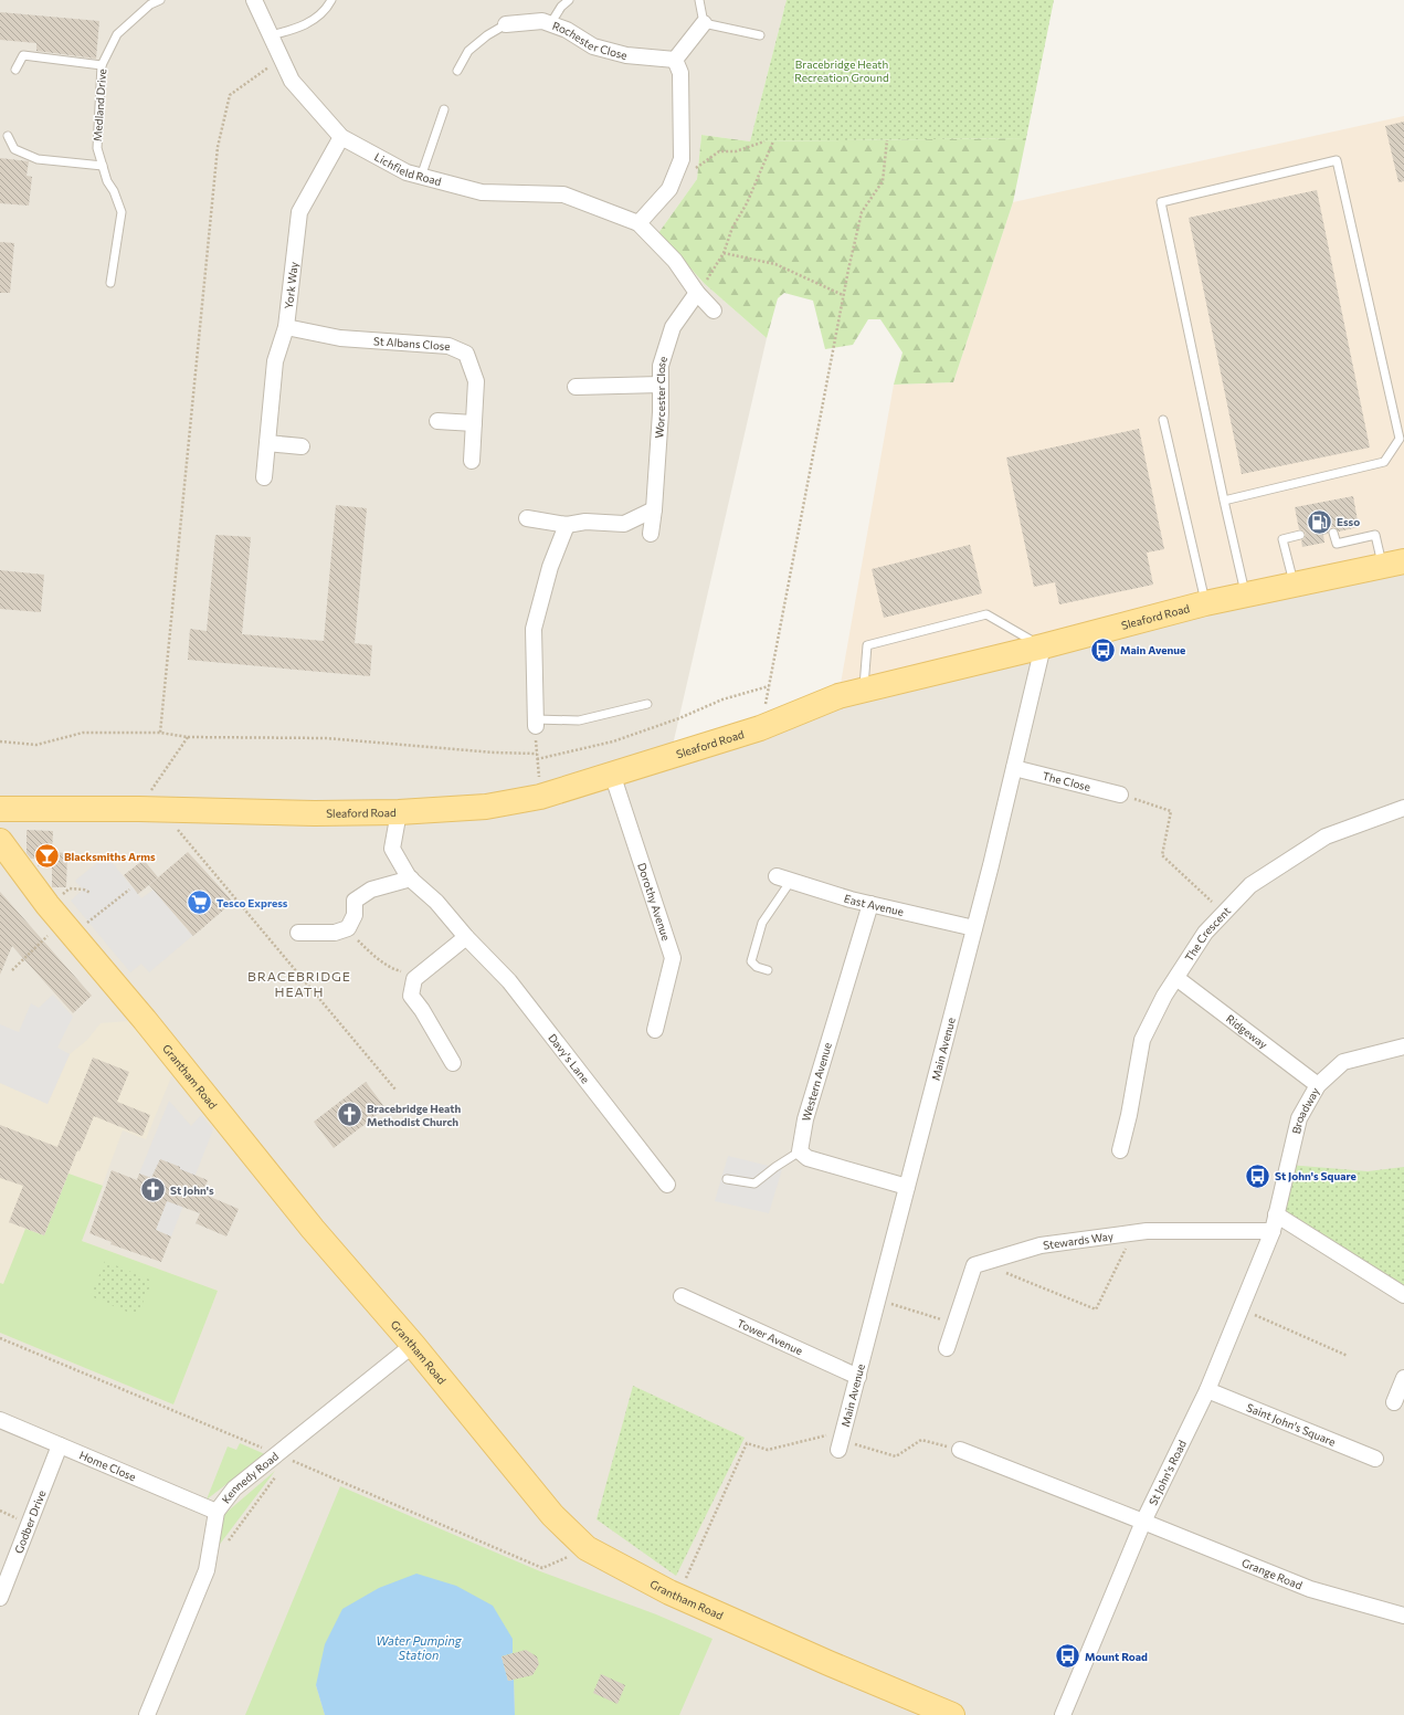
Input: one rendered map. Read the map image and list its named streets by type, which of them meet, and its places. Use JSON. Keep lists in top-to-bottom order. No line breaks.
{"streets":{"main road":["Sleaford Road","Grantham Road"],"street":["Rochester Close","Lichfield Road","York Way","St Albans Close","Worcester Close","The Close","Dorothy Avenue","East Avenue","The Crescent","Ridgeway","Main Avenue","Davy's Lane","Western Avenue","Broadway","Stewards Way","Tower Avenue","Saint John's Square","Home Close","St John's Road","Kennedy Road","Godber Drive","Grange Road"],"lane":["Medland Drive"]},"crossings":[["Lichfield Road","York Way"],["York Way","St Albans Close"],["Sleaford Road","Dorothy Avenue"],["Sleaford Road","Main Avenue"],["Sleaford Road","Davy's Lane"],["The Close","Main Avenue"],["East Avenue","Main Avenue"],["East Avenue","Western Avenue"],["The Crescent","Ridgeway"],["Ridgeway","Broadway"],["Main Avenue","Tower Avenue"],["Grantham Road","Kennedy Road"],["Broadway","Stewards Way"],["Broadway","St John's Road"],["Stewards Way","St John's Road"],["Saint John's Square","St John's Road"],["Home Close","Kennedy Road"],["Home Close","Godber Drive"],["St John's Road","Grange Road"]],"districts":["BRACEBRIDGE HEATH"],"water":["Water Pumping Station"],"parks":["Bracebridge Heath Recreation Ground"],"places":{"fuel station":["Esso"],"bus stop":["Main Avenue","St John's Square","Mount Road"],"bar":["Blacksmiths Arms"],"supermarket":["Tesco Express"],"church":["Bracebridge Heath Methodist Church","St John's"]}}
